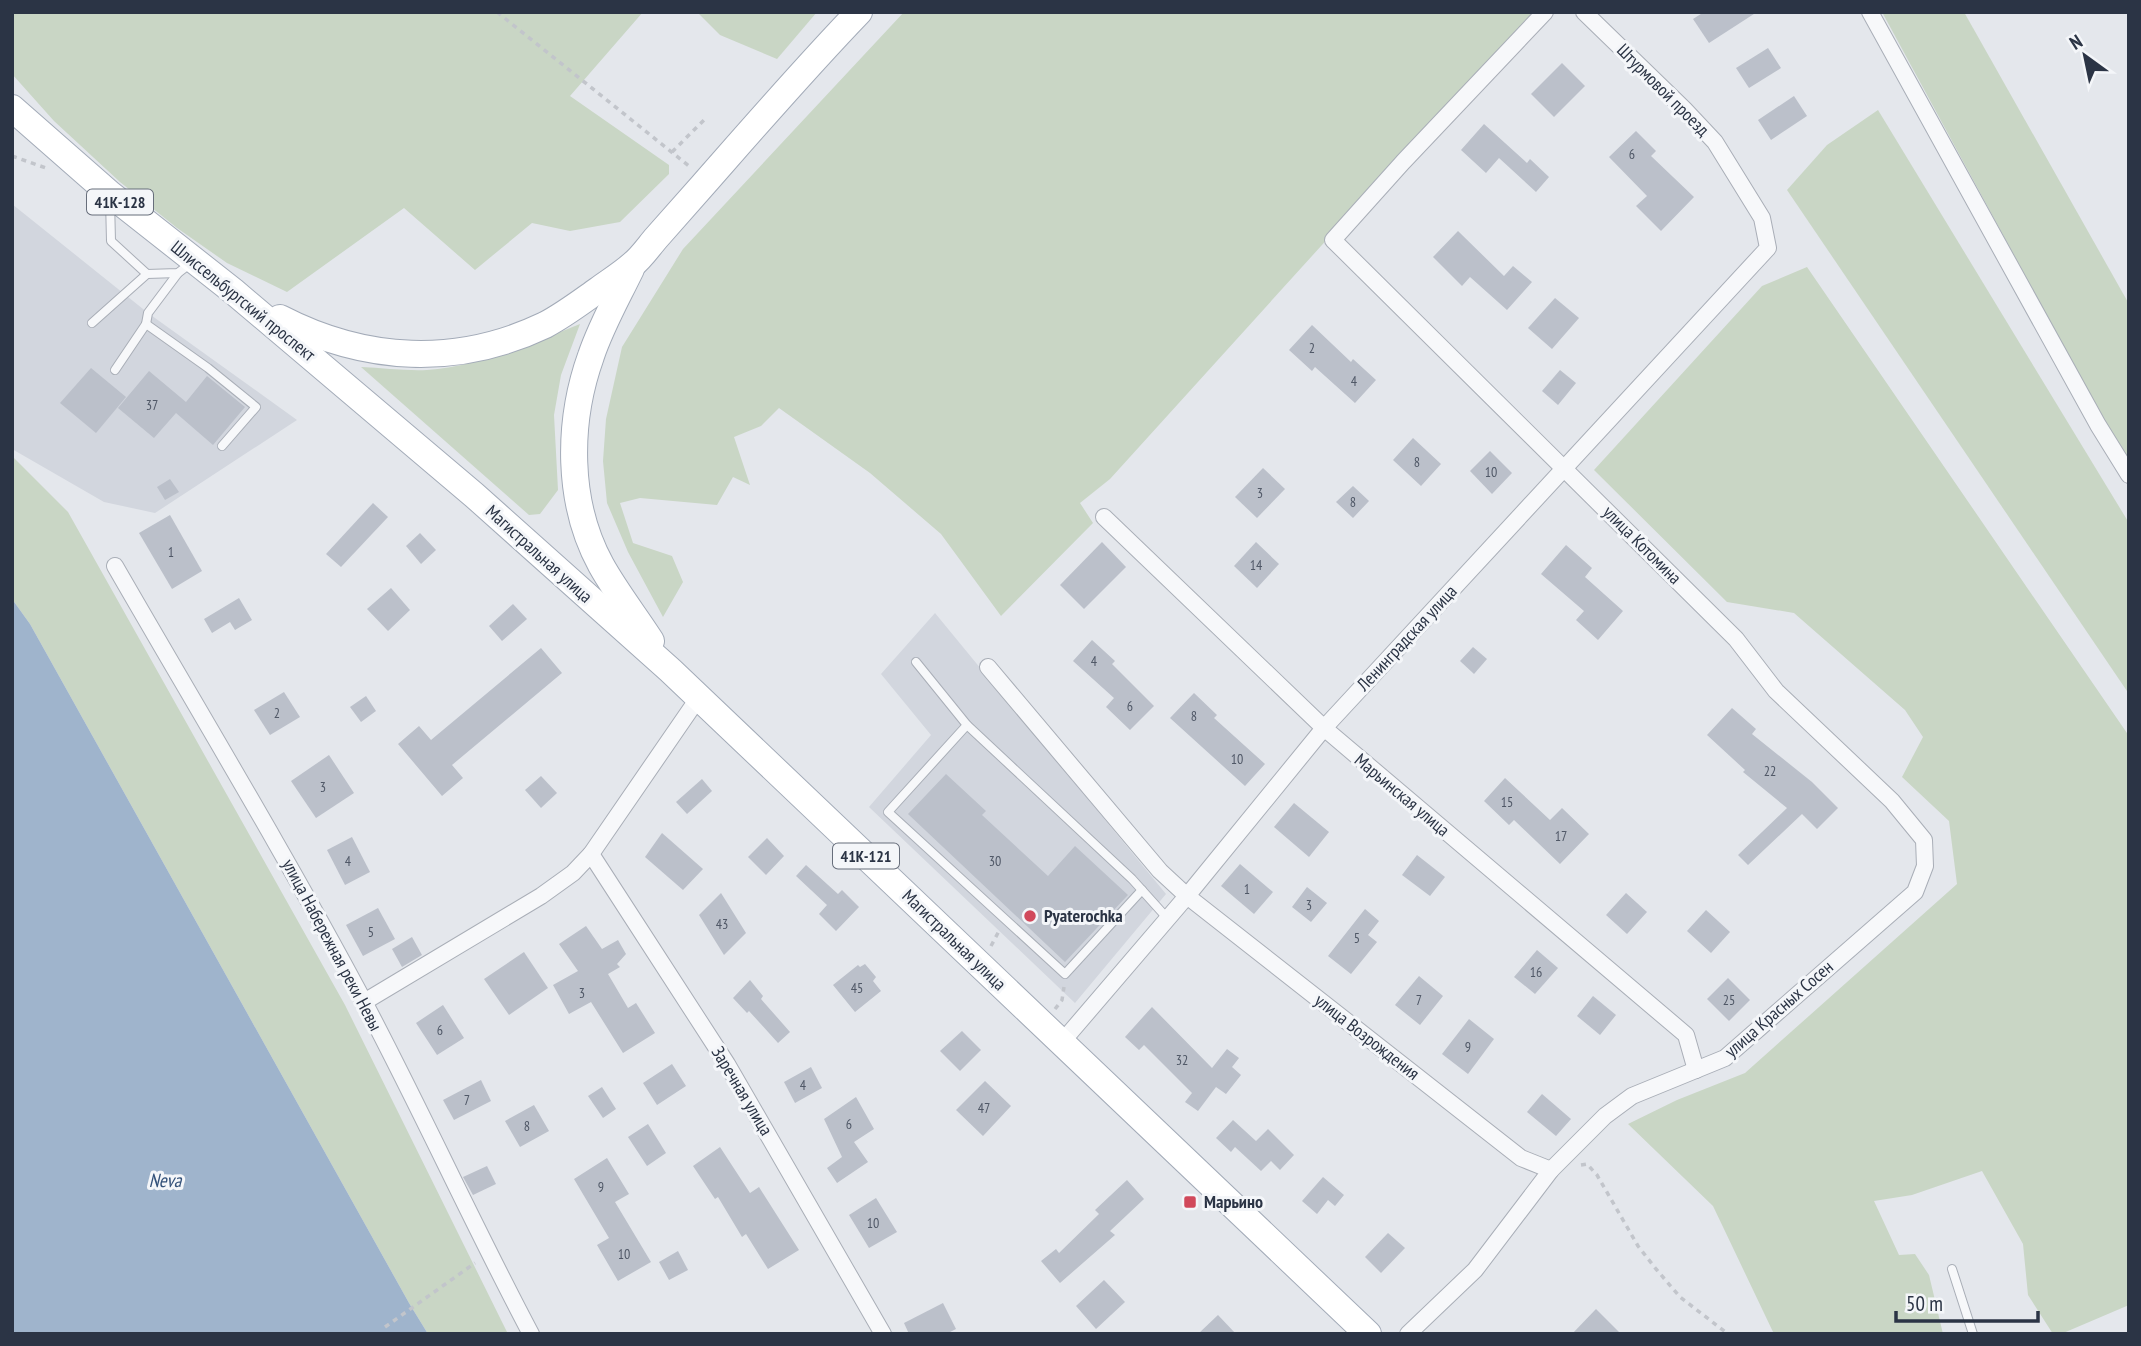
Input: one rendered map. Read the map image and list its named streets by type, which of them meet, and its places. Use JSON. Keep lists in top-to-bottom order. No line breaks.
{"streets":{"main road":["41К-128","Шлиссельбургский проспект","Магистральная улица","41К-121"],"street":["Штурмовой проезд","улица Котомина","Ленинградская улица","Марьинская улица","улица Набережная реки Невы","улица Красных Сосен","улица Возрождения","Заречная улица"]},"crossings":[["Штурмовой проезд","Ленинградская улица"],["Шлиссельбургский проспект","Магистральная улица"],["улица Котомина","Ленинградская улица"],["улица Котомина","улица Красных Сосен"],["Магистральная улица","Ленинградская улица"],["Ленинградская улица","Марьинская улица"],["Ленинградская улица","улица Возрождения"],["Марьинская улица","улица Красных Сосен"],["улица Красных Сосен","улица Возрождения"]],"water":["Neva"],"places":{"other":["Pyaterochka"],"transit":["Марьино"]},"house_numbers":["6","2","4","37","8","10","3","8","1","14","4","6","2","8","10","22","3","15","17","4","30","1","3","43","5","5","16","45","3","7","25","6","9","32","4","7","47","6","8","9","10","10"],"scale_bar":"50 m","north":"top left"}
